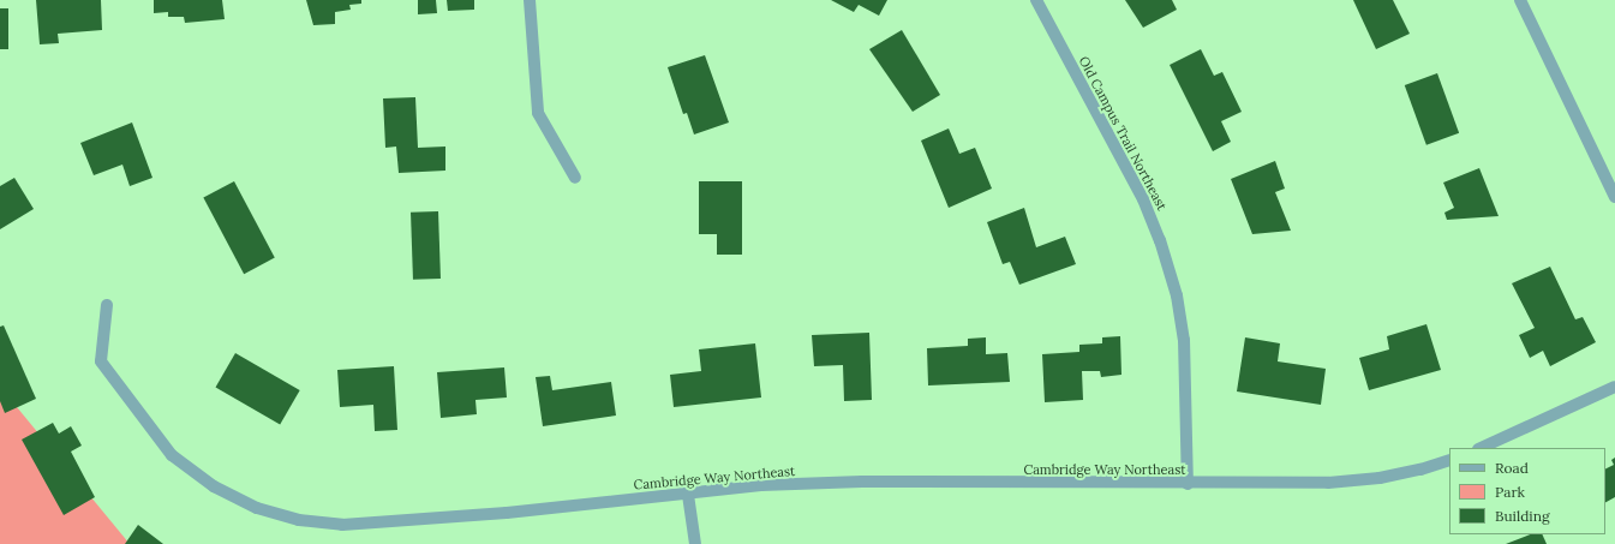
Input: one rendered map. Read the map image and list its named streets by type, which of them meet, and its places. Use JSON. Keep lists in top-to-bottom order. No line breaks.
{"streets":{"street":["Old Campus Trail Northeast","Cambridge Way Northeast"]},"crossings":[["Old Campus Trail Northeast","Cambridge Way Northeast"]],"legend":["Road","Park","Building"]}
